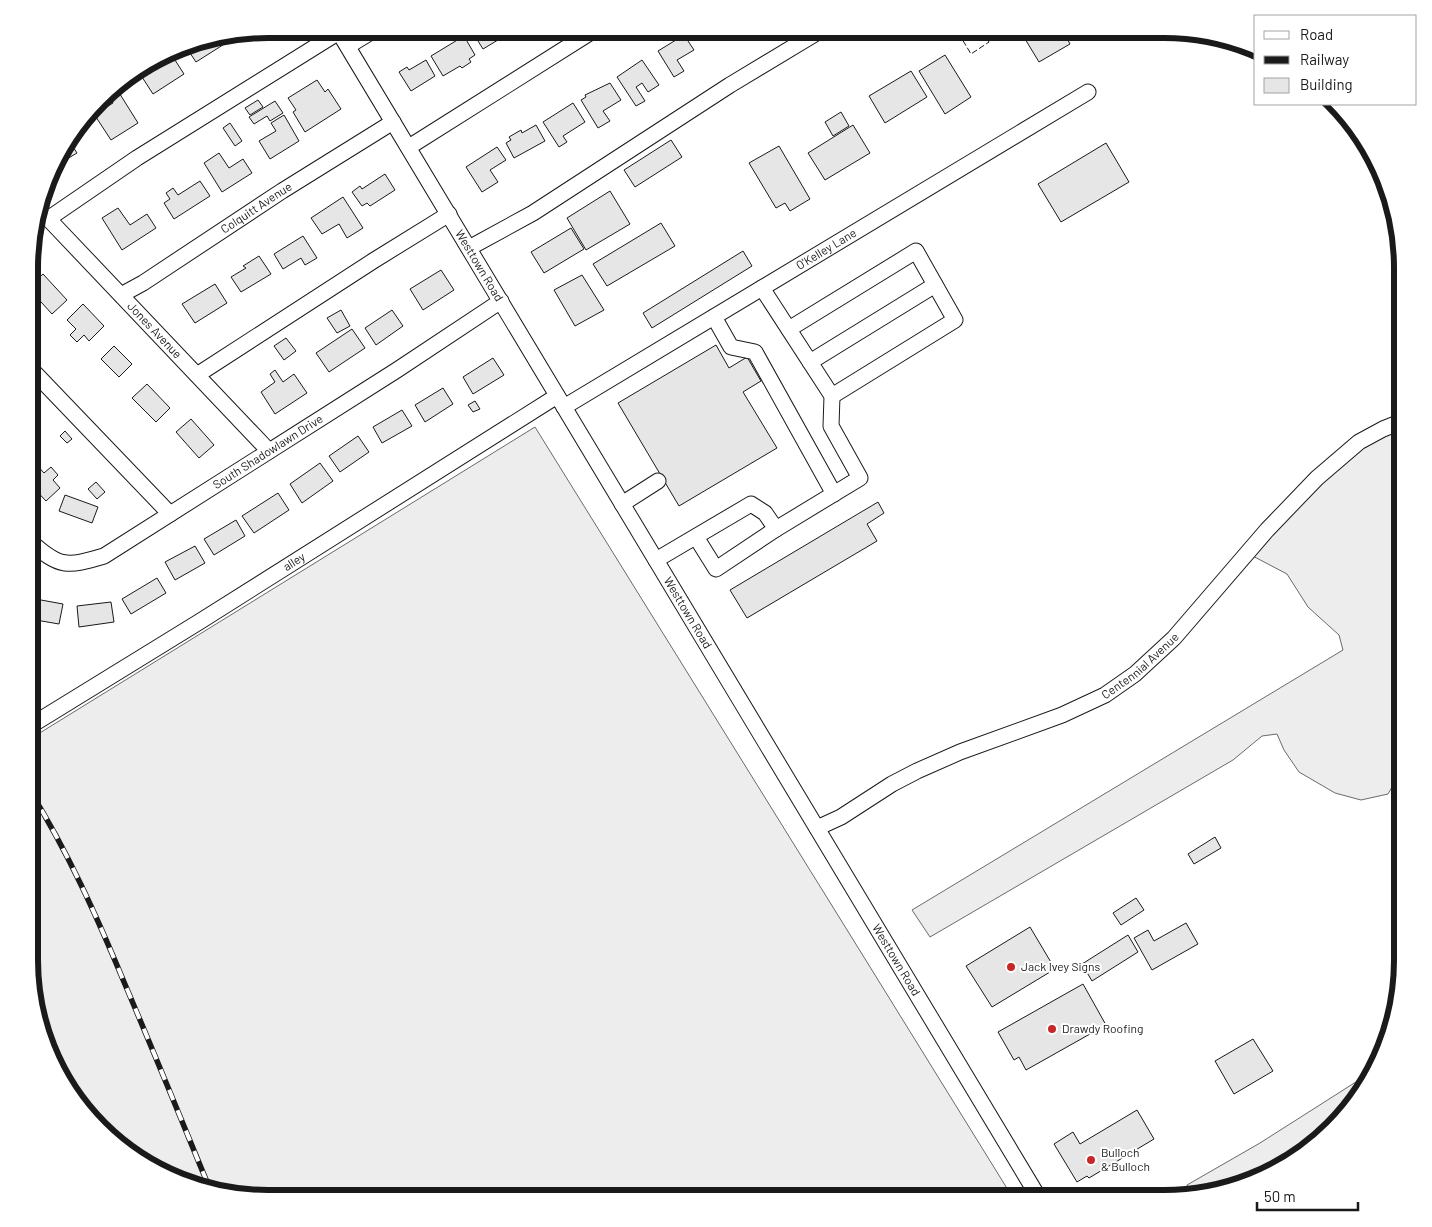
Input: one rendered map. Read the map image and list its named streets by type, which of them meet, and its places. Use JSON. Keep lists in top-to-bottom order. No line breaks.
{"streets":{"street":["Colquitt Avenue","O'Kelley Lane","Westtown Road","Jones Avenue","South Shadowlawn Drive","alley","Centennial Avenue"]},"crossings":[["Colquitt Avenue","Westtown Road"],["Colquitt Avenue","Jones Avenue"],["O'Kelley Lane","Westtown Road"],["O'Kelley Lane","alley"],["Westtown Road","South Shadowlawn Drive"],["Westtown Road","alley"],["Westtown Road","Centennial Avenue"],["Jones Avenue","South Shadowlawn Drive"]],"places":["Jack Ivey Signs","Drawdy Roofing","Bulloch & Bulloch"],"legend":["Road","Railway","Building"],"scale_bar":"50 m"}
